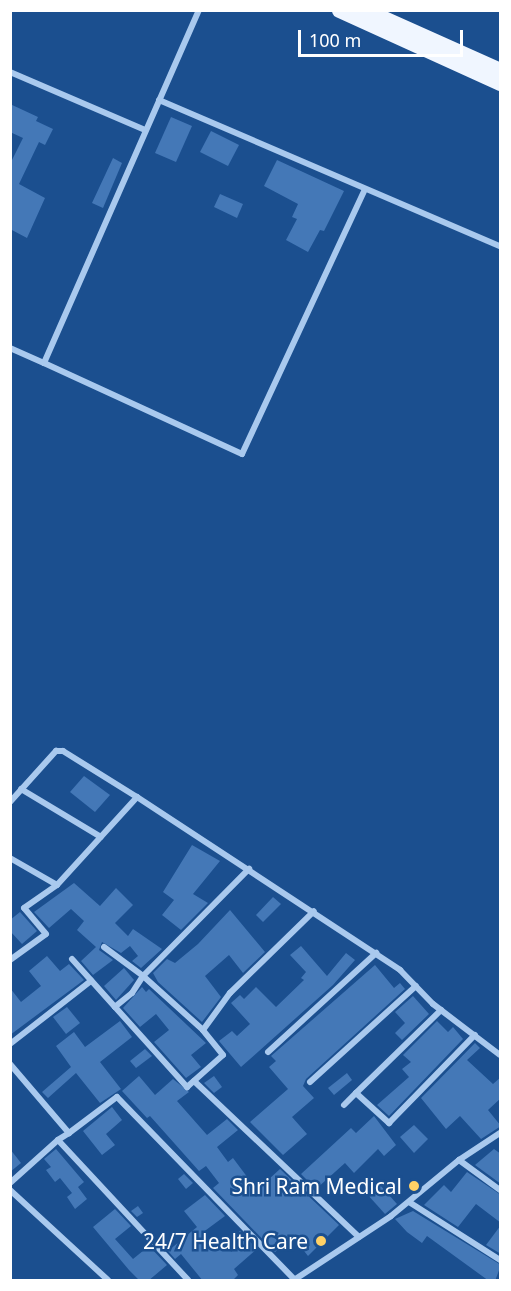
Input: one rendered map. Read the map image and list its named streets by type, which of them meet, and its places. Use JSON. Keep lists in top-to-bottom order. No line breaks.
{"places":["Shri Ram Medical","24/7 Health Care"],"scale_bar":"100 m"}
